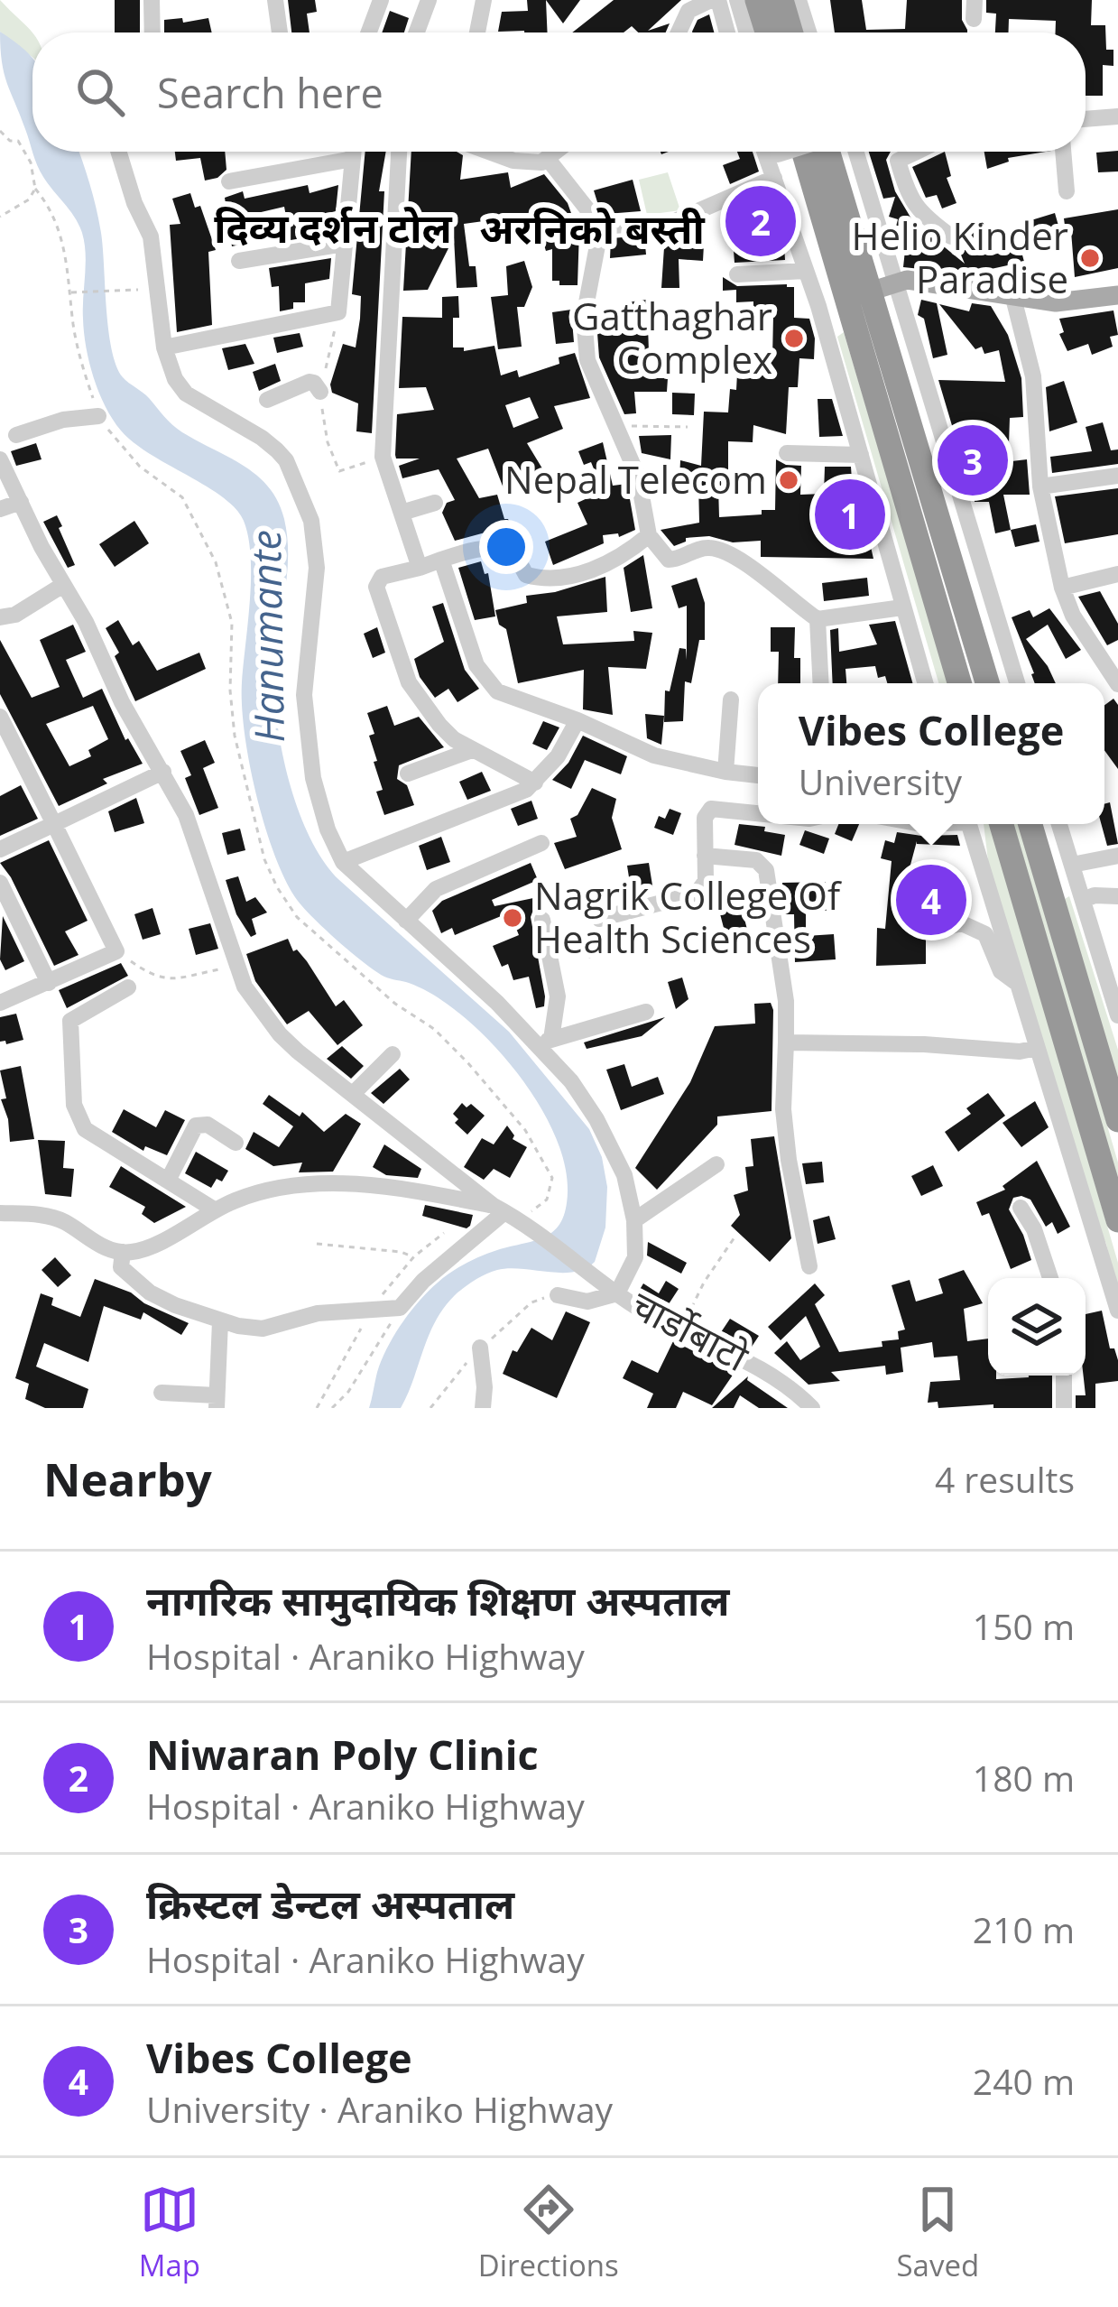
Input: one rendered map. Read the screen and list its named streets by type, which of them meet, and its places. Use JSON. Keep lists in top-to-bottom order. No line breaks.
{"streets":{"street":["चार्डोबाटो"]},"districts":["दिव्य दर्शन टोल","अरनिको बस्ती"],"water":["Hanumante"],"places":["Helio Kinder Paradise","Gatthaghar Complex","Nepal Telecom","Nagrik College Of Health Sciences"],"page":{"search":"Search here","pins":["2","3","1","4"],"popup":["Vibes College","University"],"heading":["Nearby","4 results"],"list":[{"mark":"1","name":"नागरिक सामुदायिक शिक्षण अस्पताल","note":"Hospital · Araniko Highway","value":"150 m"},{"mark":"2","name":"Niwaran Poly Clinic","note":"Hospital · Araniko Highway","value":"180 m"},{"mark":"3","name":"क्रिस्टल डेन्टल अस्पताल","note":"Hospital · Araniko Highway","value":"210 m"},{"mark":"4","name":"Vibes College","note":"University · Araniko Highway","value":"240 m"}],"nav":["Map","Directions","Saved"]}}
